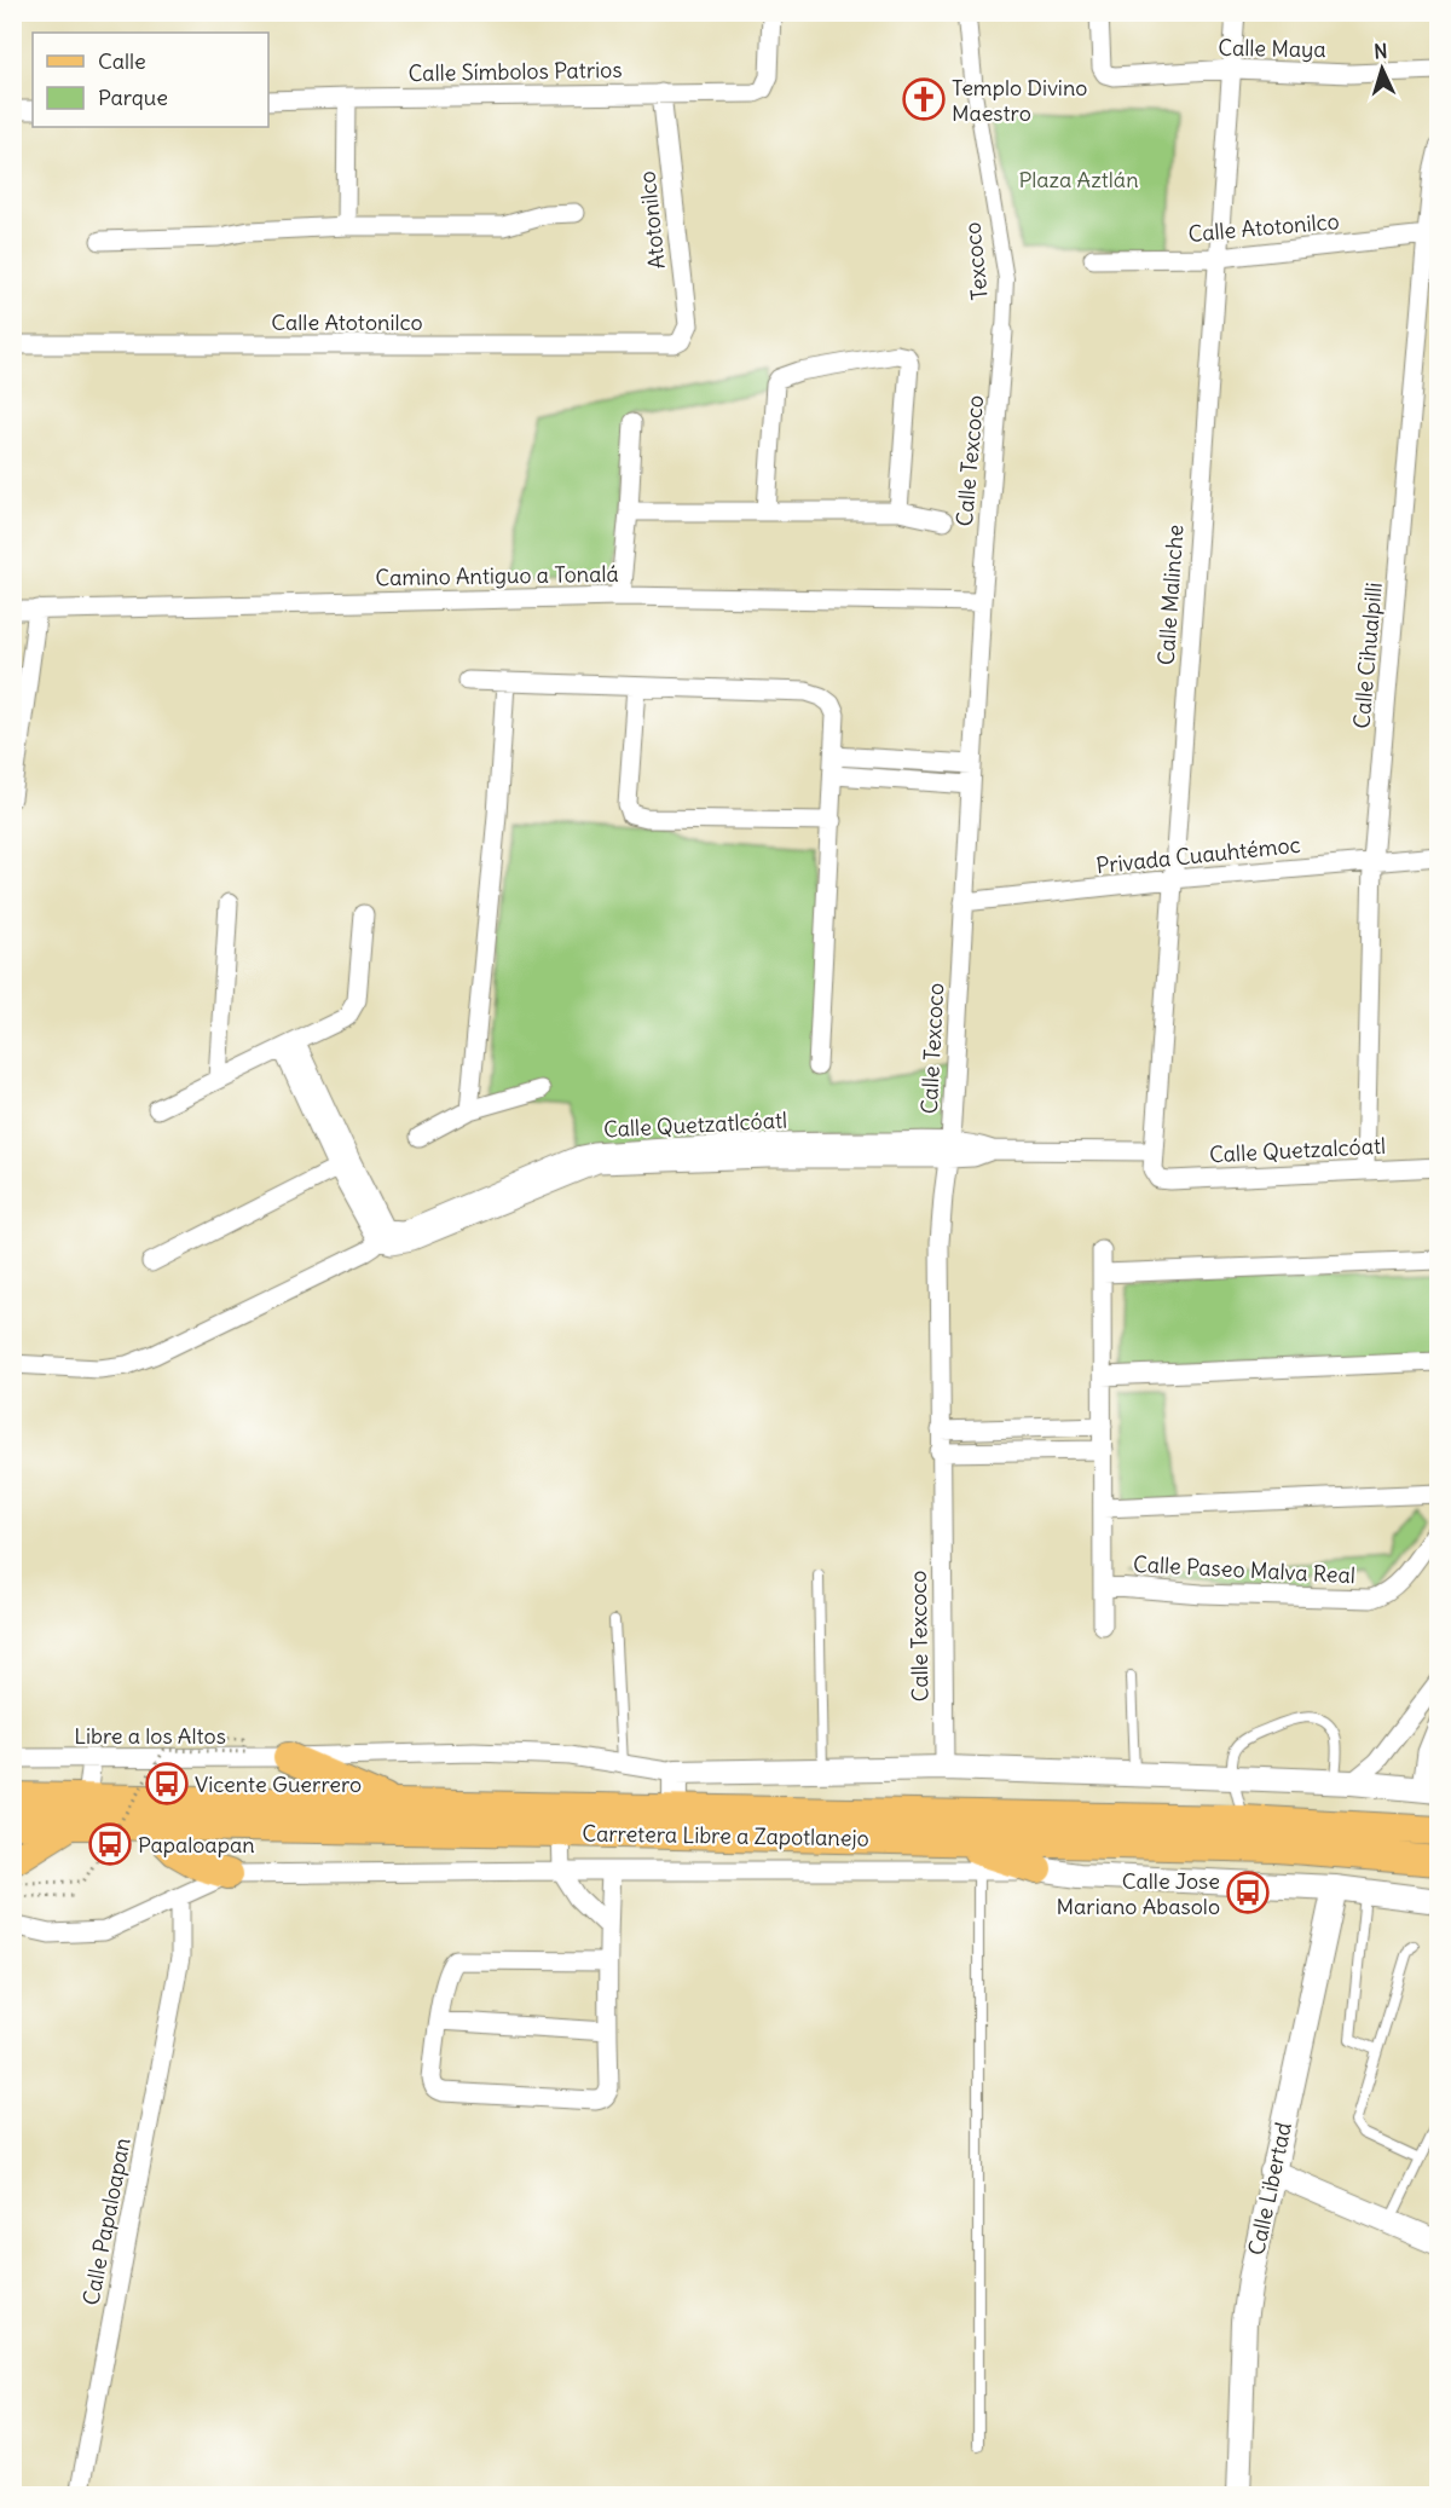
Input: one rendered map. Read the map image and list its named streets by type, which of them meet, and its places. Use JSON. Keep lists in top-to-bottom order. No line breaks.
{"streets":{"main road":["Carretera Libre a Zapotlanejo"],"street":["Calle Maya","Calle Símbolos Patrios","Atotonilco","Calle Atotonilco","Texcoco","Calle Texcoco","Camino Antiguo a Tonalá","Calle Malinche","Calle Cihualpilli","Privada Cuauhtémoc","Calle Quetzatlcóatl","Calle Quetzalcóatl","Calle Paseo Malva Real","Libre a los Altos","Calle Libertad","Calle Papaloapan"]},"crossings":[["Calle Maya","Calle Malinche"],["Calle Símbolos Patrios","Atotonilco"],["Atotonilco","Calle Atotonilco"],["Calle Atotonilco","Calle Malinche"],["Calle Atotonilco","Calle Cihualpilli"],["Texcoco","Calle Texcoco"],["Calle Texcoco","Camino Antiguo a Tonalá"],["Calle Texcoco","Privada Cuauhtémoc"],["Calle Texcoco","Calle Quetzatlcóatl"],["Calle Malinche","Privada Cuauhtémoc"],["Calle Malinche","Calle Quetzatlcóatl"],["Calle Malinche","Calle Quetzalcóatl"],["Calle Cihualpilli","Privada Cuauhtémoc"],["Calle Cihualpilli","Calle Quetzalcóatl"],["Libre a los Altos","Carretera Libre a Zapotlanejo"]],"parks":["Plaza Aztlán"],"places":{"church":["Templo Divino Maestro"],"bus stop":["Vicente Guerrero","Papaloapan","Calle Jose Mariano Abasolo"]},"legend":["Calle","Parque"],"north":"top"}
